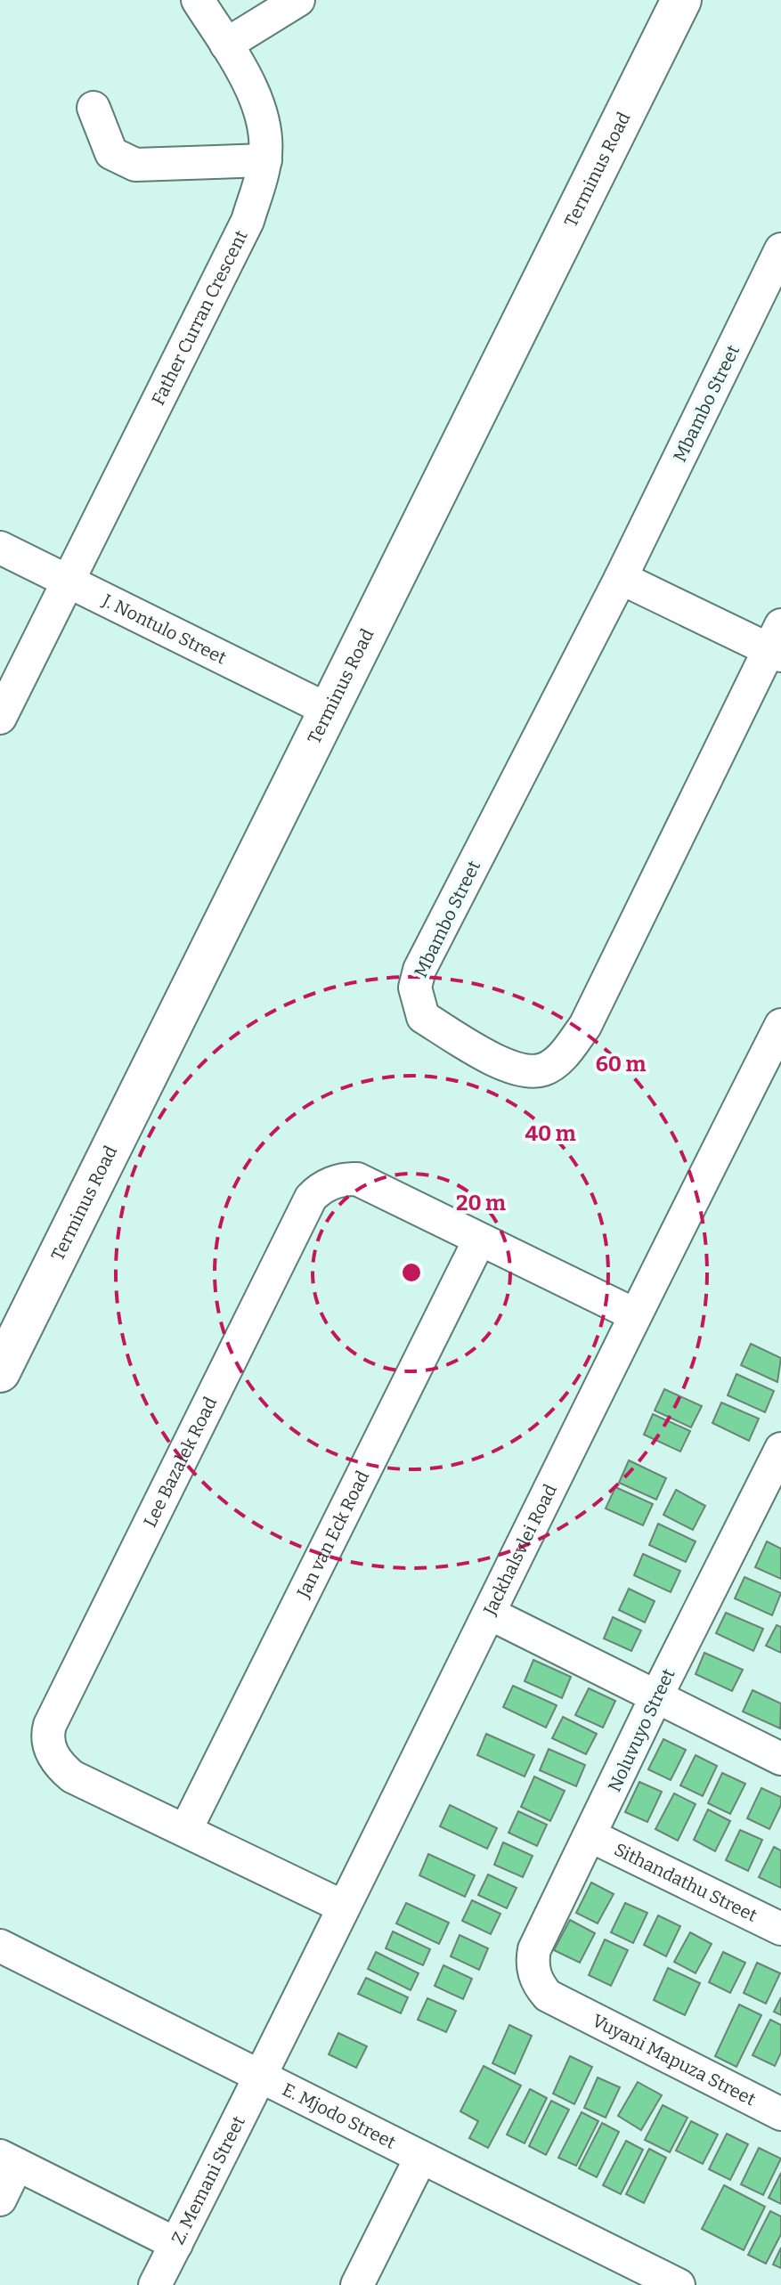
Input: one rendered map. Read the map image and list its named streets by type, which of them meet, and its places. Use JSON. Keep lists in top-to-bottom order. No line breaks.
{"streets":{"street":["Terminus Road","Father Curran Crescent","Mbambo Street","J. Nontulo Street","Lee Bazalek Road","Jan van Eck Road","Jackhalsvlei Road","Noluvuyo Street","Sithandathu Street","Vuyani Mapuza Street","E. Mjodo Street","Z. Memani Street"]},"crossings":[["Terminus Road","J. Nontulo Street"],["Father Curran Crescent","J. Nontulo Street"],["Lee Bazalek Road","Jan van Eck Road"],["Lee Bazalek Road","Jackhalsvlei Road"],["Jackhalsvlei Road","E. Mjodo Street"],["Jackhalsvlei Road","Z. Memani Street"],["Noluvuyo Street","Sithandathu Street"],["Noluvuyo Street","Vuyani Mapuza Street"],["E. Mjodo Street","Z. Memani Street"]],"rings":["60 m","40 m","20 m"]}
